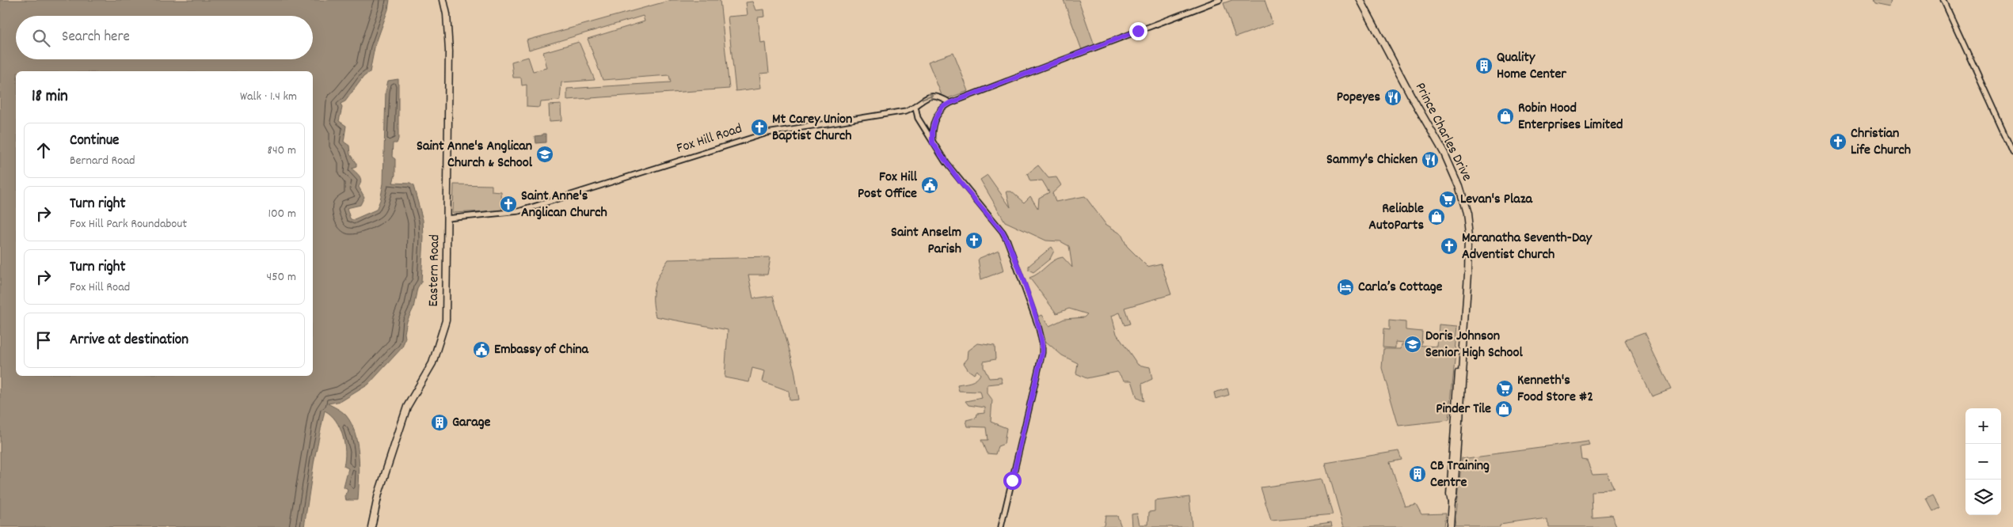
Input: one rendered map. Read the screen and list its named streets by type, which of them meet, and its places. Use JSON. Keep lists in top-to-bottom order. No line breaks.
{"streets":{"highway":["Prince Charles Drive","Eastern Road"],"main road":["Fox Hill Road"]},"crossings":[["Fox Hill Road","Eastern Road"]],"places":{"building":["Quality Home Center","Garage","CB Training Centre"],"restaurant":["Popeyes","Sammy's Chicken"],"shop":["Robin Hood Enterprises Limited","Reliable AutoParts","Pinder Tile"],"church":["Mt Carey Union Baptist Church","Christian Life Church","Saint Anne's Anglican Church","Saint Anselm Parish","Maranatha Seventh-Day Adventist Church"],"school or university":["Saint Anne's Anglican Church & School","Doris Johnson Senior High School"],"public building":["Fox Hill Post Office","Embassy of China"],"supermarket":["Levan's Plaza","Kenneth's Food Store #2"],"hotel":["Carla’s Cottage"]},"page":{"search":"Search here","heading":["18 min","Walk · 1.4 km"],"list":[["Continue","Bernard Road","840 m"],["Turn right","Fox Hill Park Roundabout","100 m"],["Turn right","Fox Hill Road","450 m"],"Arrive at destination"],"map_buttons":["+","−"]}}
